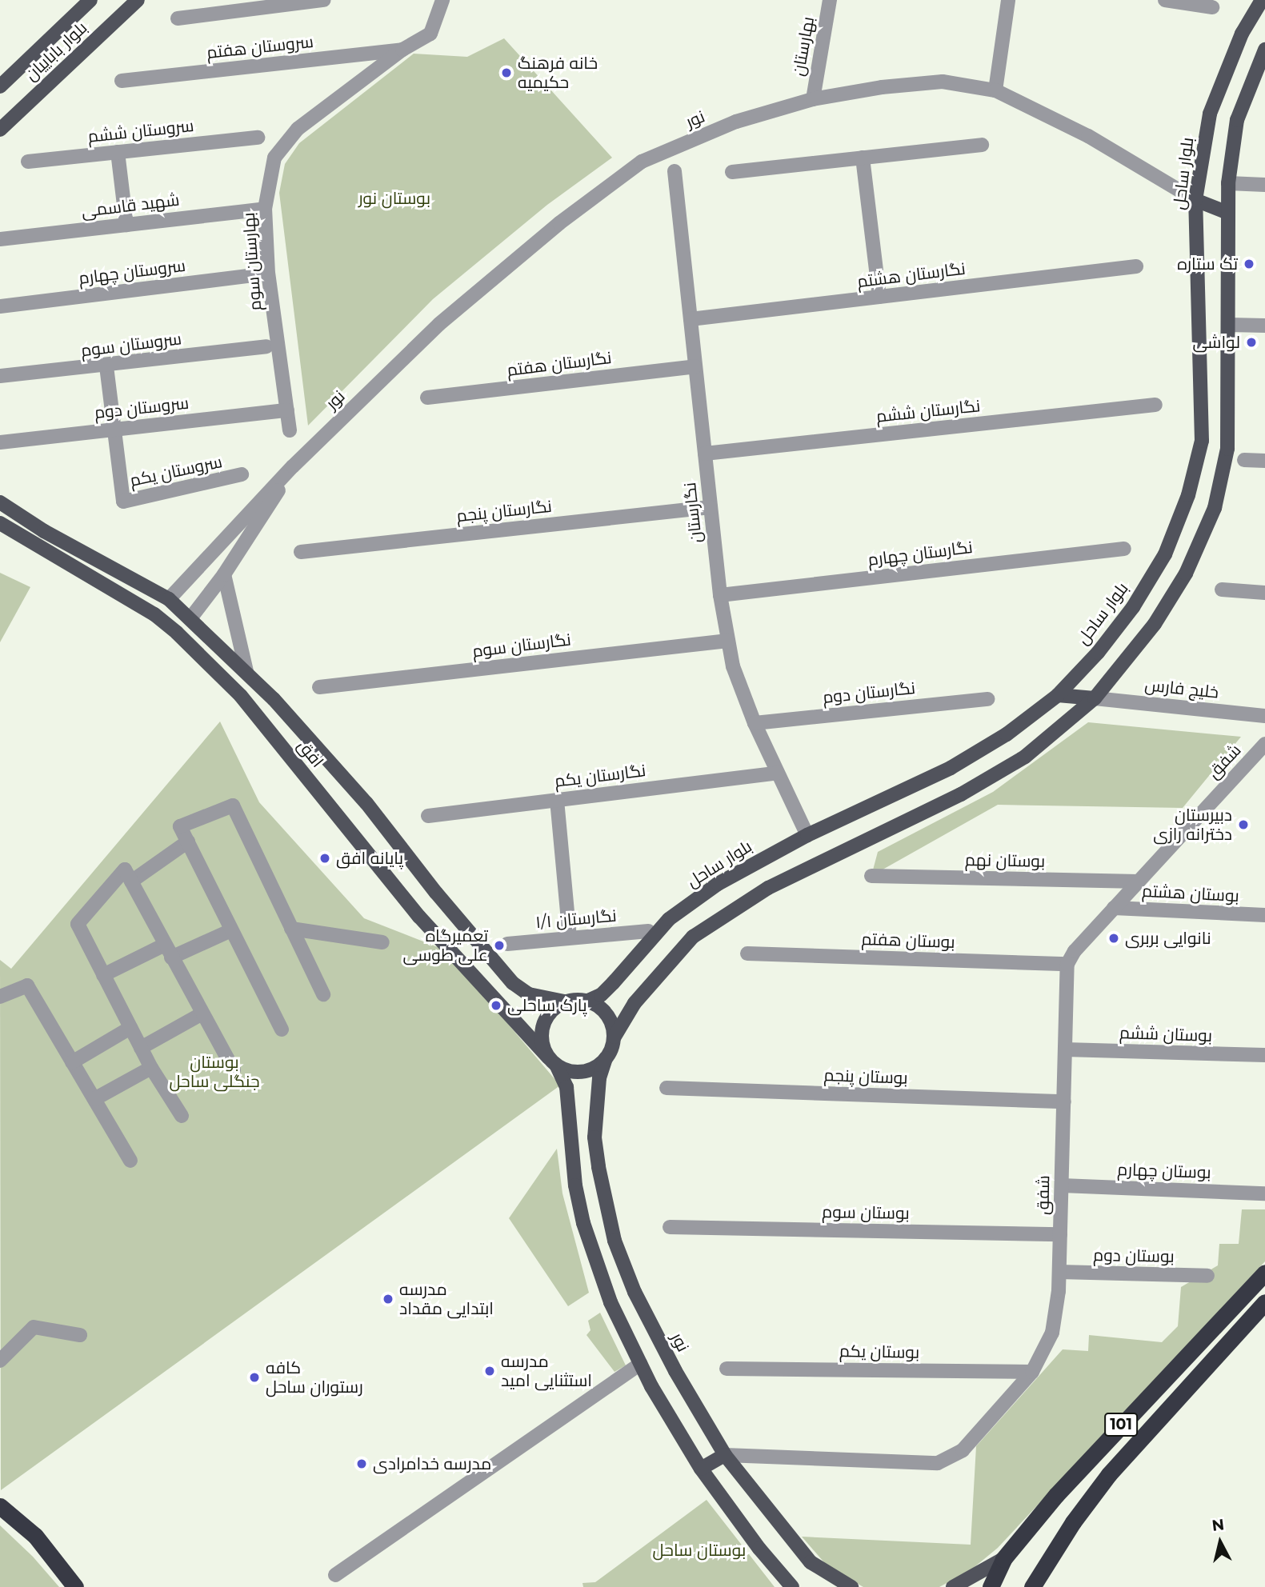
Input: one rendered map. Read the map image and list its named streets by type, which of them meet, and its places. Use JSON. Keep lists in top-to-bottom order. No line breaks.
{"streets":{"highway":["101"],"main road":["بلوار باباییان","نور","بلوار ساحل","افق"],"street":["بهارستان","سروستان هفتم","سروستان ششم","شهید قاسمی","بهارستان سوم","سروستان چهارم","نگارستان هشتم","سروستان سوم","نگارستان هفتم","سروستان دوم","نگارستان ششم","سروستان یکم","نگارستان پنجم","نگارستان","نگارستان چهارم","نگارستان سوم","خلیج فارس","نگارستان دوم","شفق","نگارستان یکم","بوستان نهم","بوستان هشتم","نگارستان ۱/۱","بوستان هفتم","بوستان ششم","بوستان پنجم","بوستان چهارم","بوستان سوم","بوستان دوم","بوستان یکم"]},"crossings":[["بهارستان","نور"],["سروستان هفتم","بهارستان سوم"],["نور","بلوار ساحل"],["نور","افق"],["نور","شفق"],["بلوار ساحل","نگارستان"],["بلوار ساحل","افق"],["شهید قاسمی","بهارستان سوم"],["بهارستان سوم","سروستان چهارم"],["بهارستان سوم","سروستان دوم"],["نگارستان هشتم","نگارستان"],["نگارستان هفتم","نگارستان"],["سروستان دوم","سروستان یکم"],["نگارستان ششم","نگارستان"],["نگارستان پنجم","نگارستان"],["نگارستان","نگارستان چهارم"],["نگارستان","نگارستان سوم"],["نگارستان","نگارستان دوم"],["نگارستان","نگارستان یکم"],["شفق","بوستان نهم"],["شفق","بوستان هشتم"],["شفق","بوستان هفتم"],["شفق","بوستان ششم"],["شفق","بوستان پنجم"],["شفق","بوستان چهارم"],["شفق","بوستان سوم"],["شفق","بوستان دوم"],["شفق","بوستان یکم"]],"parks":["بوستان نور","بوستان جنگلی ساحل","بوستان ساحل"],"places":["خانه فرهنگ حکیمیه","تک ستاره","لواشی","دبیرستان دخترانه رازی","پایانه افق","نانوایی بربری","تعمیرگاه علی طوسی","پارک ساحلی","مدرسه ابتدایی مقداد","مدرسه استثنایی امید","کافه رستوران ساحل","مدرسه خدامرادی"],"north":"top"}
